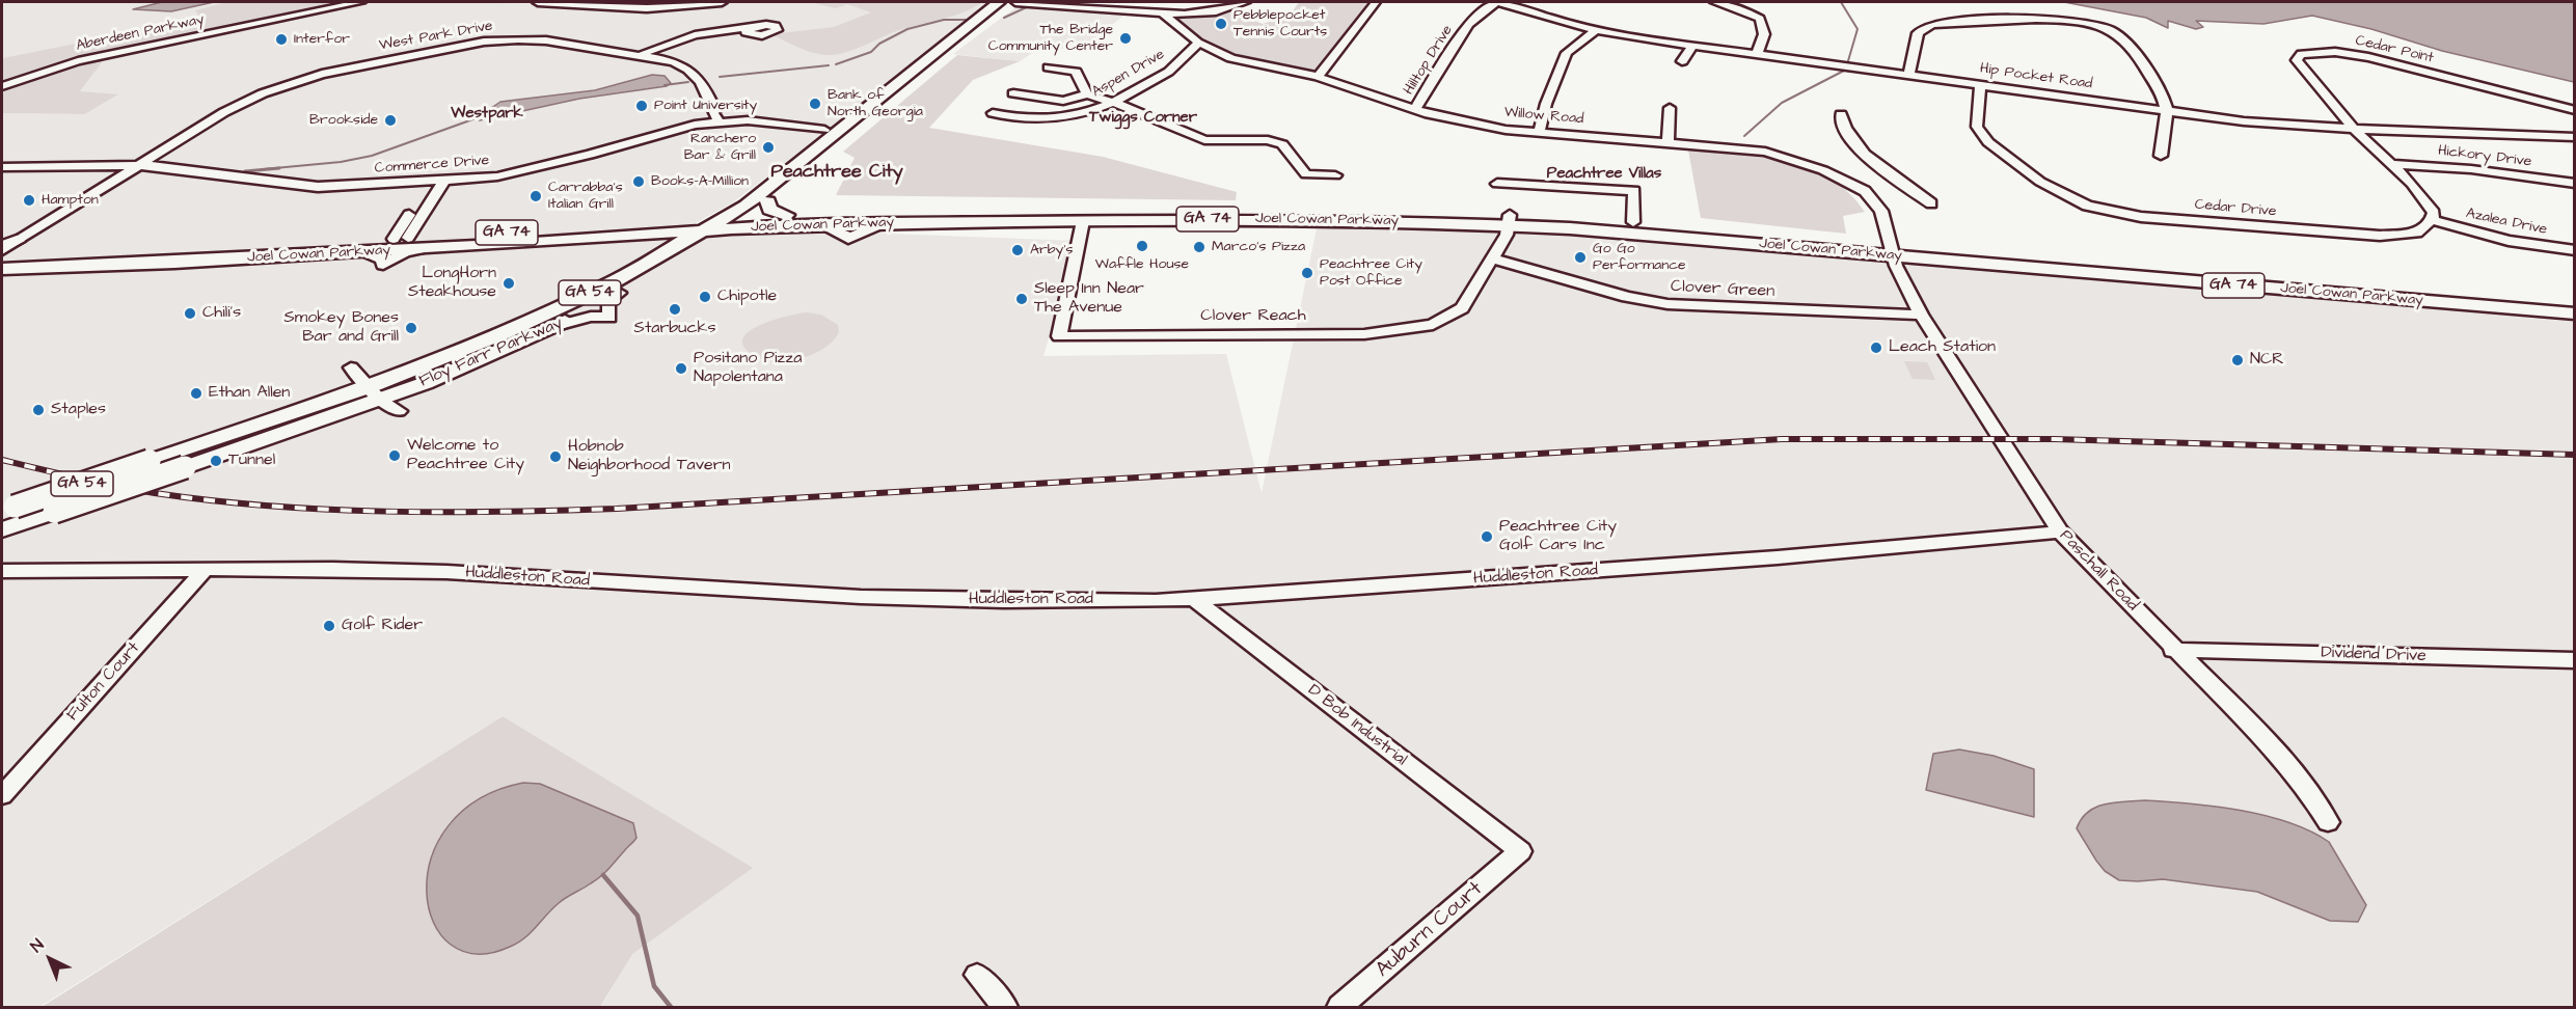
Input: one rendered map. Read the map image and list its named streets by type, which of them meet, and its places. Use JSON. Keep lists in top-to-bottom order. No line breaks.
{"streets":{"main road":["GA 74","Joel Cowan Parkway","GA 54","Floy Farr Parkway"],"street":["Aberdeen Parkway","West Park Drive","Cedar Point","Hilltop Drive","Aspen Drive","Hip Pocket Road","Willow Road","Hickory Drive","Commerce Drive","Cedar Drive","Azalea Drive","Clover Green","Clover Reach","Paschall Road","Huddleston Road","Dividend Drive","Fulton Court","D Bob Industrial","Auburn Court"]},"crossings":[["West Park Drive","Commerce Drive"],["West Park Drive","Joel Cowan Parkway"],["Cedar Point","Hip Pocket Road"],["Hilltop Drive","Hip Pocket Road"],["Hilltop Drive","Willow Road"],["Aspen Drive","Willow Road"],["Hip Pocket Road","Cedar Drive"],["Willow Road","Joel Cowan Parkway"],["Willow Road","Paschall Road"],["Commerce Drive","Floy Farr Parkway"],["Cedar Drive","Azalea Drive"],["Joel Cowan Parkway","Clover Reach"],["Joel Cowan Parkway","Floy Farr Parkway"],["Joel Cowan Parkway","Paschall Road"],["Clover Green","Clover Reach"],["Clover Green","Paschall Road"],["Paschall Road","Huddleston Road"],["Paschall Road","Dividend Drive"],["Huddleston Road","Fulton Court"],["Huddleston Road","D Bob Industrial"],["D Bob Industrial","Auburn Court"]],"districts":["Westpark","Twiggs Corner","Peachtree City","Peachtree Villas"],"places":["Pebblepocket Tennis Courts","The Bridge Community Center","Interfor","Bank of North Georgia","Point University","Brookside","Ranchero Bar & Grill","Books-A-Million","Carrabba's Italian Grill","Hampton","Waffle House","Marco's Pizza","Arby's","Go Go Performance","Peachtree City Post Office","LongHorn Steakhouse","Chipotle","Sleep Inn Near The Avenue","Starbucks","Chili's","Smokey Bones Bar and Grill","Leach Station","NCR","Positano Pizza Napolentana","Ethan Allen","Staples","Welcome to Peachtree City","Hobnob Neighborhood Tavern","Tunnel","Peachtree City Golf Cars Inc","Golf Rider"],"north":"top left"}
